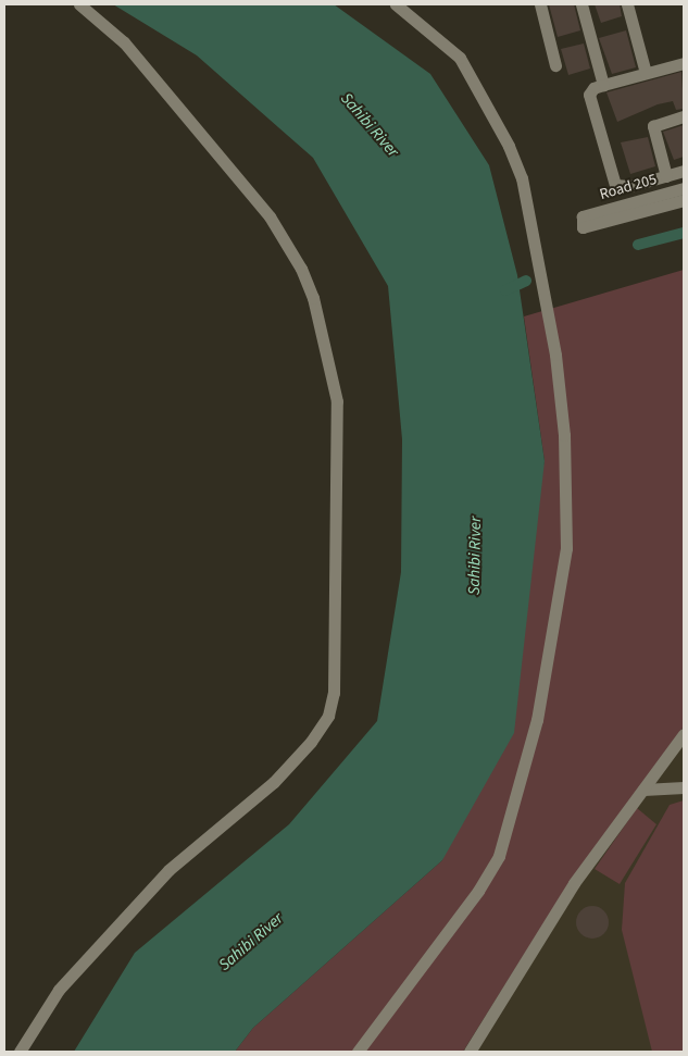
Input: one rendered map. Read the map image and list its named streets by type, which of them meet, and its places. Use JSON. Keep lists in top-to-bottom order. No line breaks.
{"streets":{"street":["Road 205"]},"water":["Sahibi River"]}
